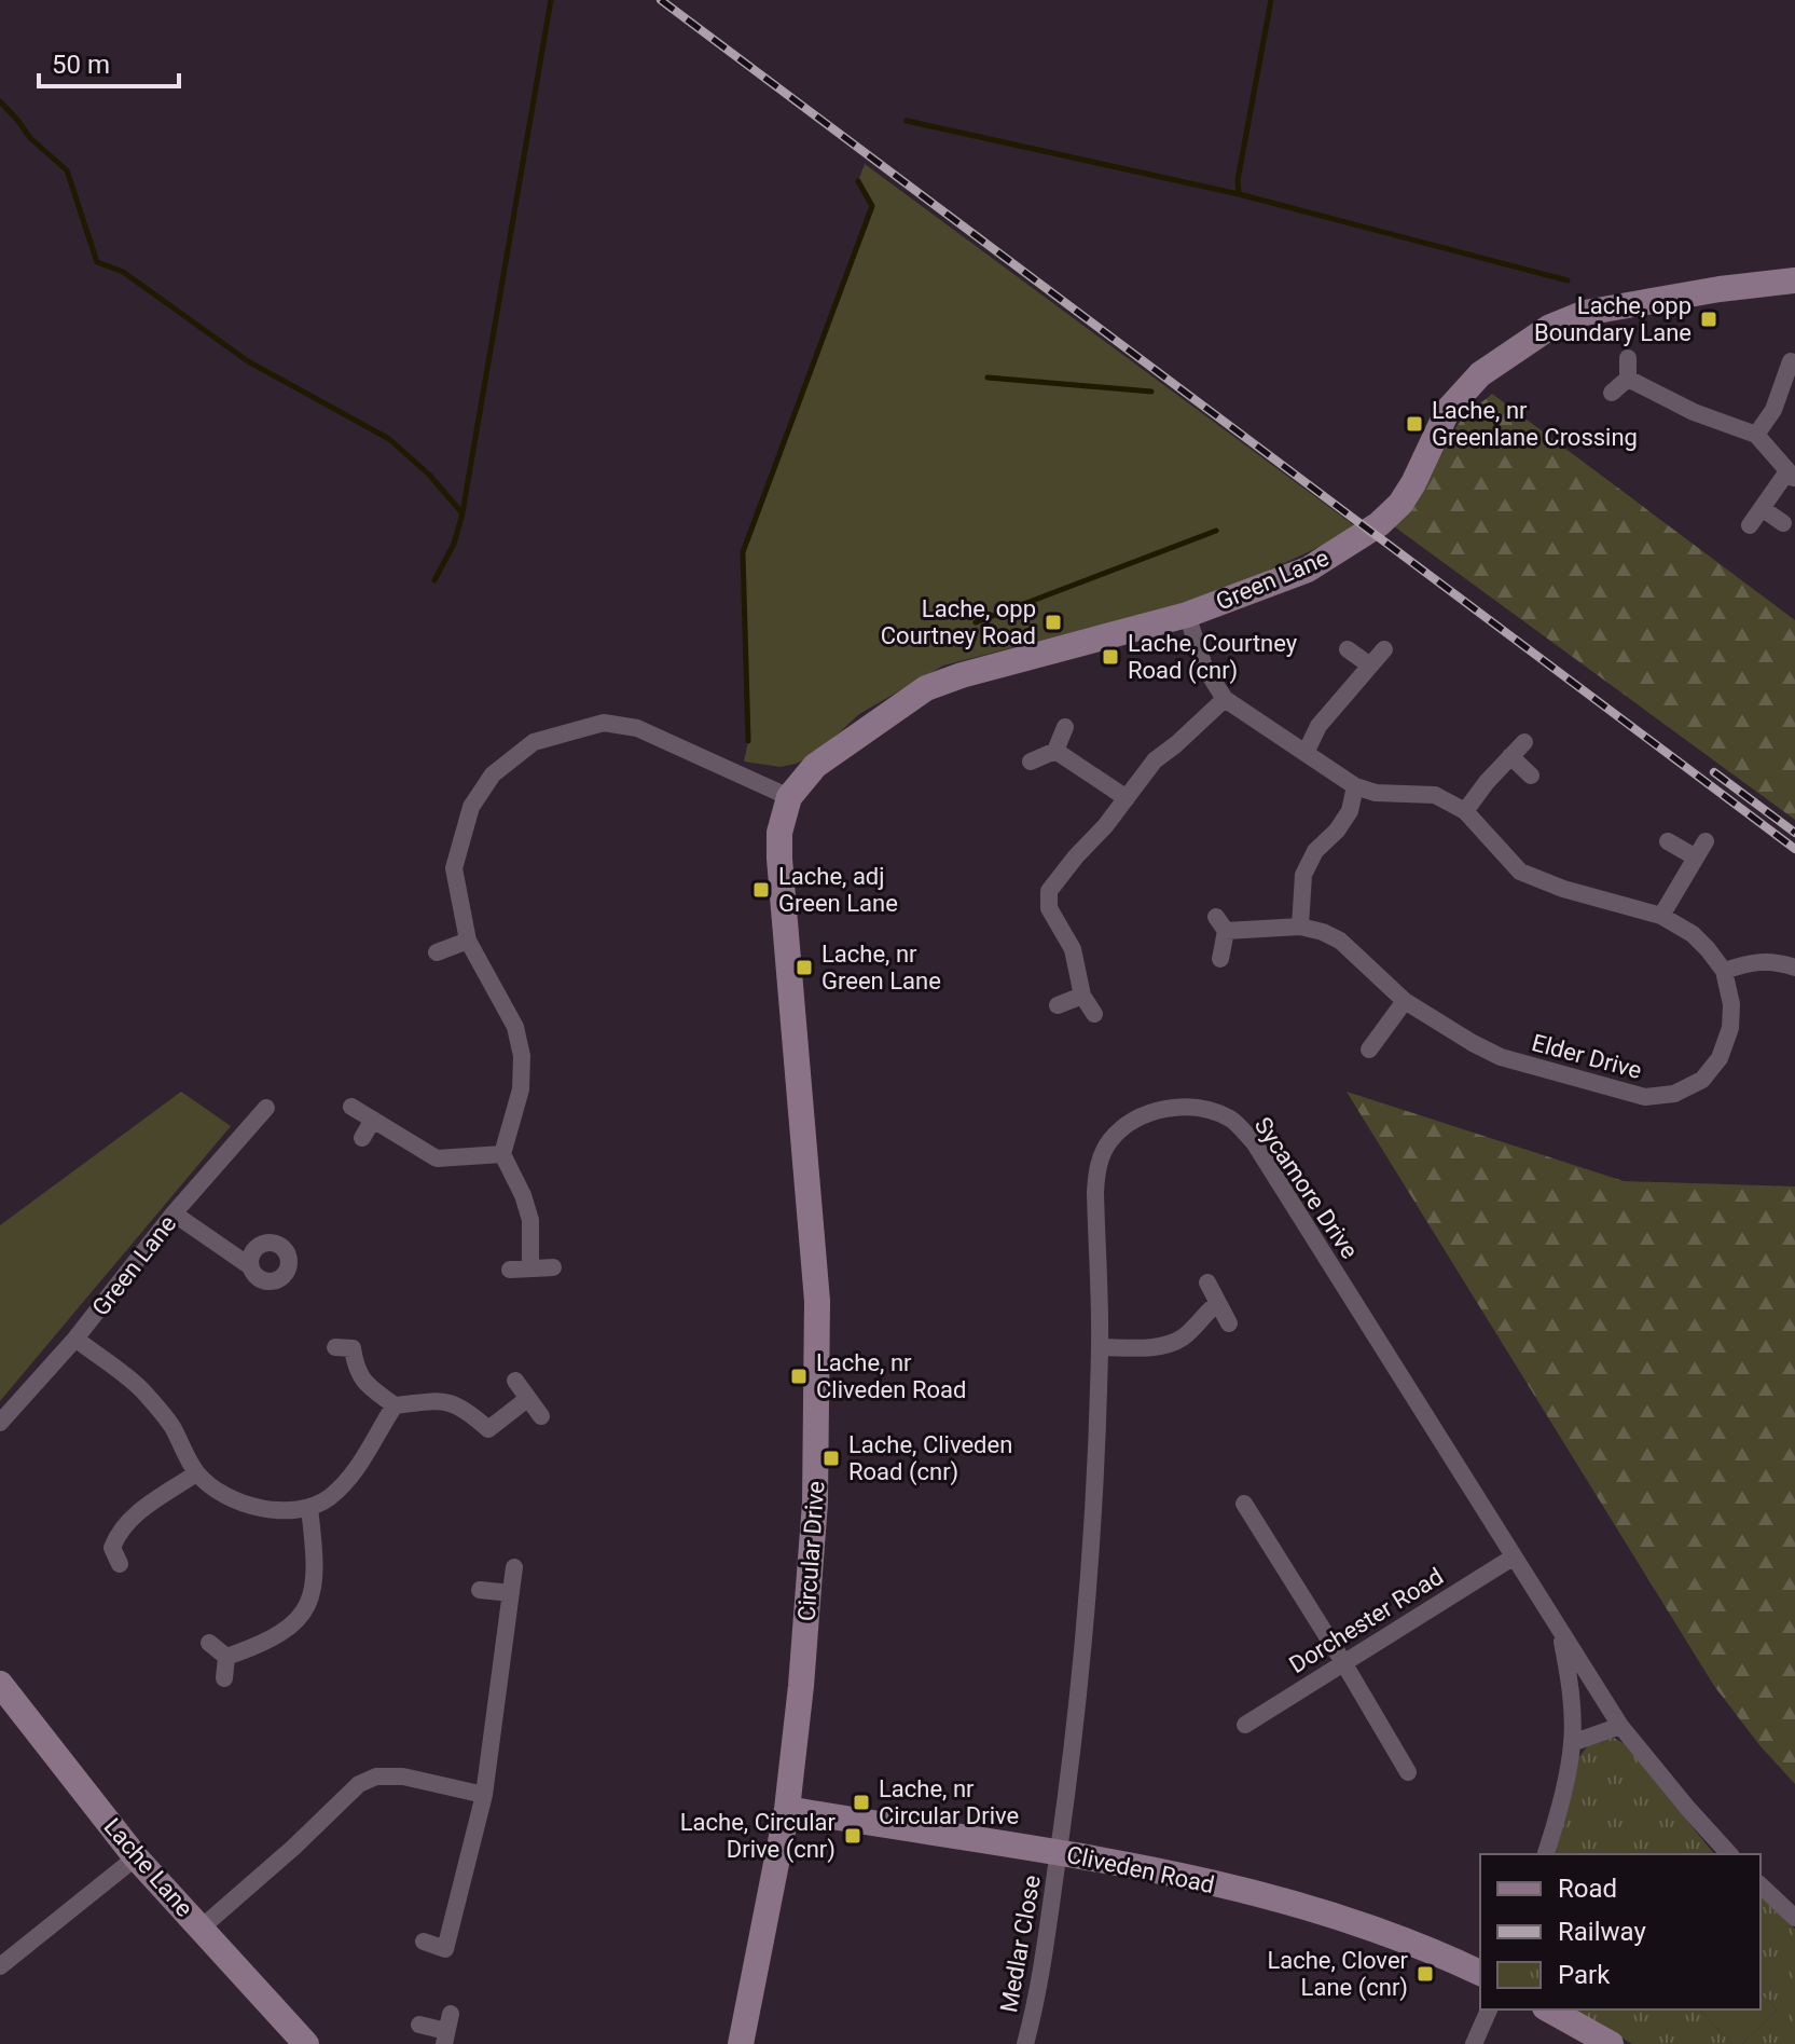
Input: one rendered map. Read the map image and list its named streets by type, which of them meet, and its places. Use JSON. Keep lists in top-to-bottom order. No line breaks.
{"streets":{"street":["Green Lane","Elder Drive","Sycamore Drive","Circular Drive","Dorchester Road","Lache Lane","Cliveden Road","Medlar Close"]},"crossings":[["Green Lane","Circular Drive"],["Sycamore Drive","Dorchester Road"],["Sycamore Drive","Cliveden Road"],["Sycamore Drive","Medlar Close"],["Circular Drive","Cliveden Road"],["Cliveden Road","Medlar Close"]],"places":{"transit":["Lache, opp Boundary Lane","Lache, nr Greenlane Crossing","Lache, opp Courtney Road","Lache, Courtney Road (cnr)","Lache, adj Green Lane","Lache, nr Green Lane","Lache, nr Cliveden Road","Lache, Cliveden Road (cnr)","Lache, nr Circular Drive","Lache, Circular Drive (cnr)","Lache, Clover Lane (cnr)"]},"legend":["Road","Railway","Park"],"scale_bar":"50 m"}
